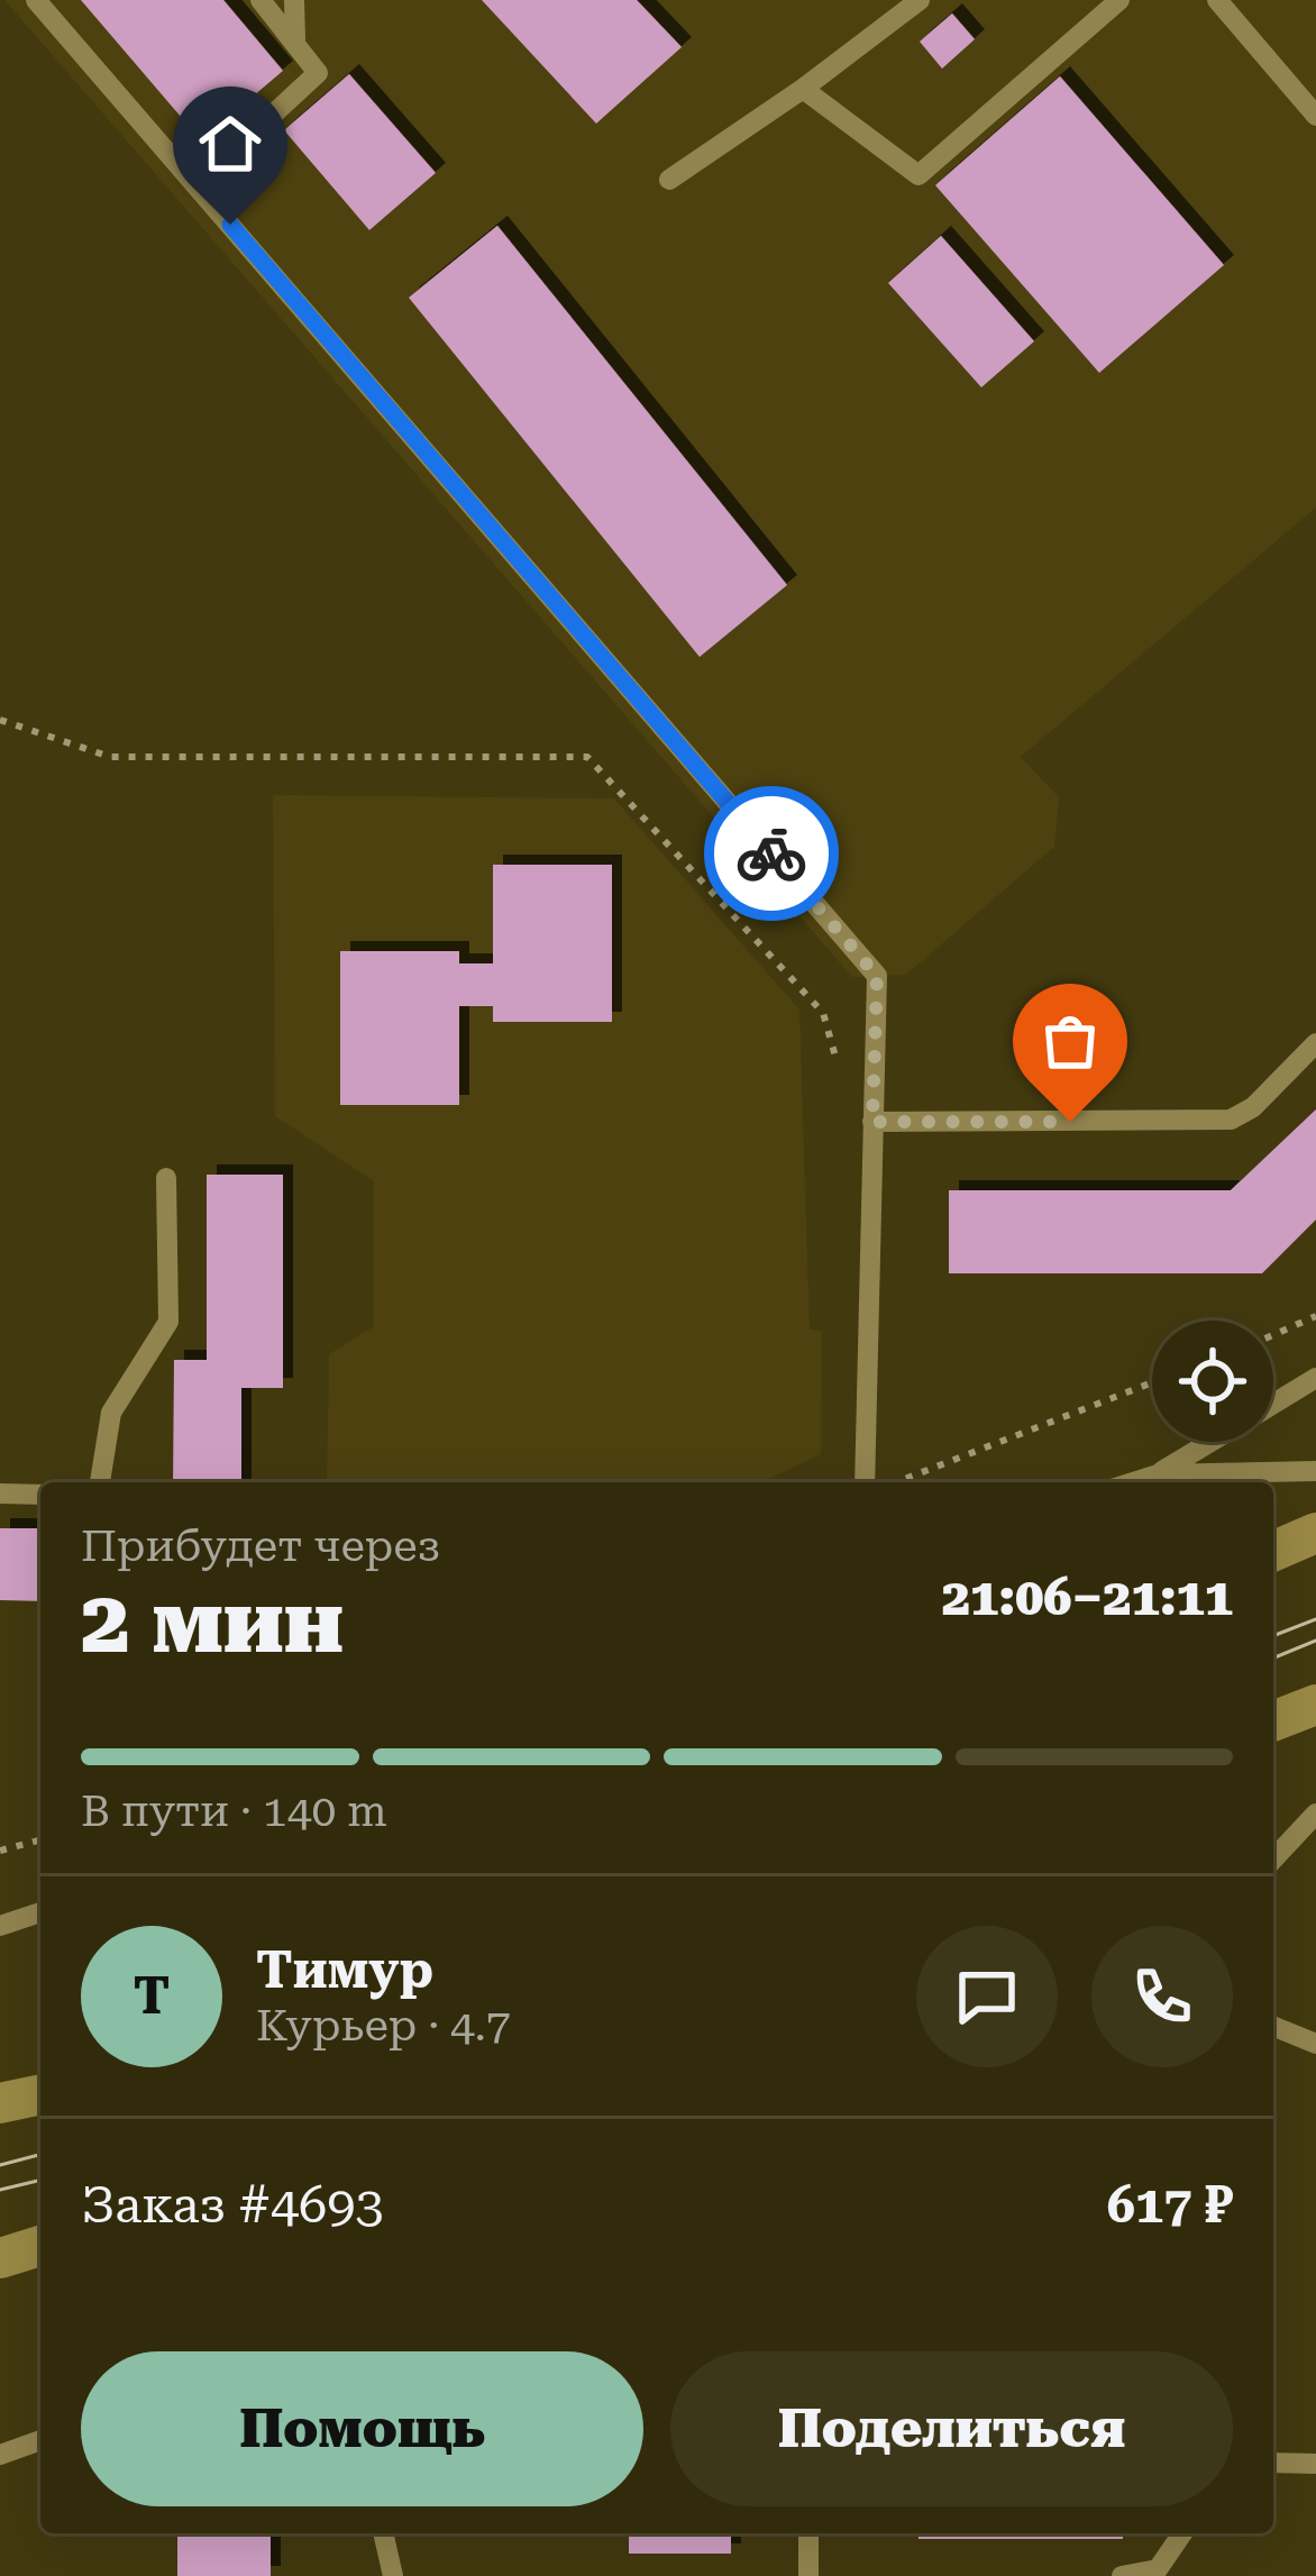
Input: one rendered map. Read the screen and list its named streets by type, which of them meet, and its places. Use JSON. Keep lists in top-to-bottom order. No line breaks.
{"page":{"heading":["2 мин","Прибудет через","21:06–21:11"],"panel":["Тимур","Курьер · 4.7","Заказ #4693","617 ₽"],"bar":"В пути · 140 m","round":"Т","buttons":["Помощь","Поделиться"]}}
